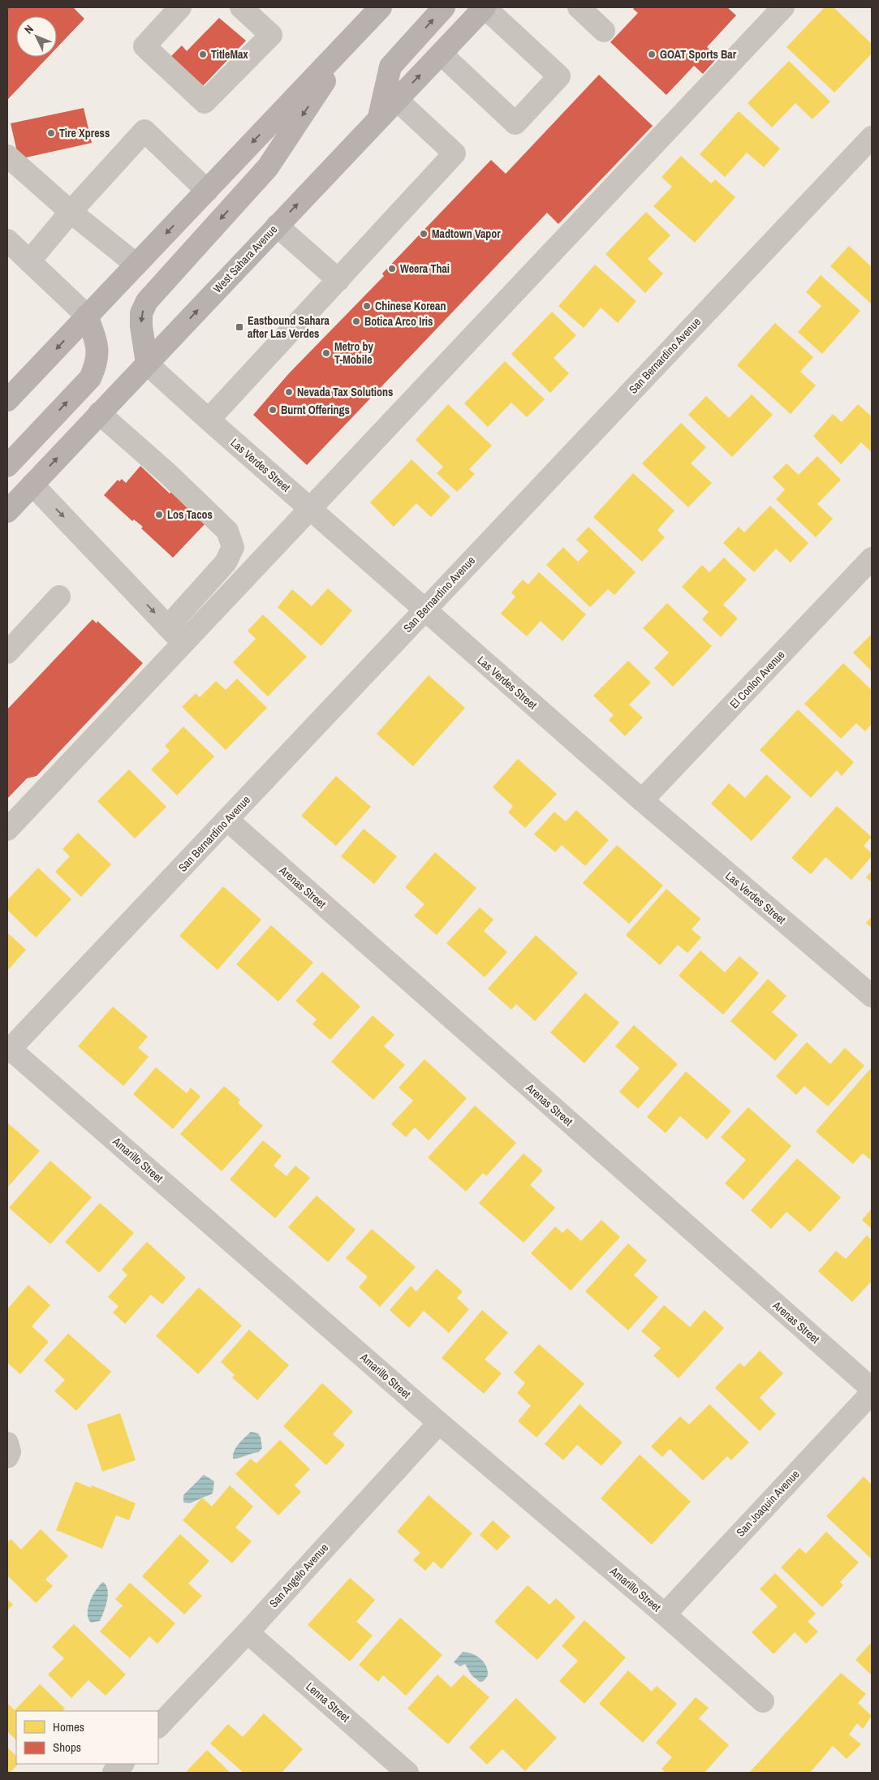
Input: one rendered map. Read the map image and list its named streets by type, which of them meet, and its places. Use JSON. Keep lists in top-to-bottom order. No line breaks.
{"streets":{"main road":["West Sahara Avenue"],"street":["San Bernardino Avenue","Las Verdes Street","El Conlon Avenue","Arenas Street","Amarillo Street","San Joaquin Avenue","San Angelo Avenue","Lenna Street"]},"crossings":[["West Sahara Avenue","Las Verdes Street"],["San Bernardino Avenue","Las Verdes Street"],["San Bernardino Avenue","Arenas Street"],["San Bernardino Avenue","Amarillo Street"],["Las Verdes Street","El Conlon Avenue"],["Amarillo Street","San Joaquin Avenue"],["Amarillo Street","San Angelo Avenue"],["San Angelo Avenue","Lenna Street"]],"places":{"other":["TitleMax","GOAT Sports Bar","Tire Xpress","Madtown Vapor","Weera Thai","Chinese Korean","Botica Arco Iris","Metro by T-Mobile","Nevada Tax Solutions","Burnt Offerings","Los Tacos"],"transit":["Eastbound Sahara after Las Verdes"]},"legend":["Homes","Shops"],"north":"top left"}
